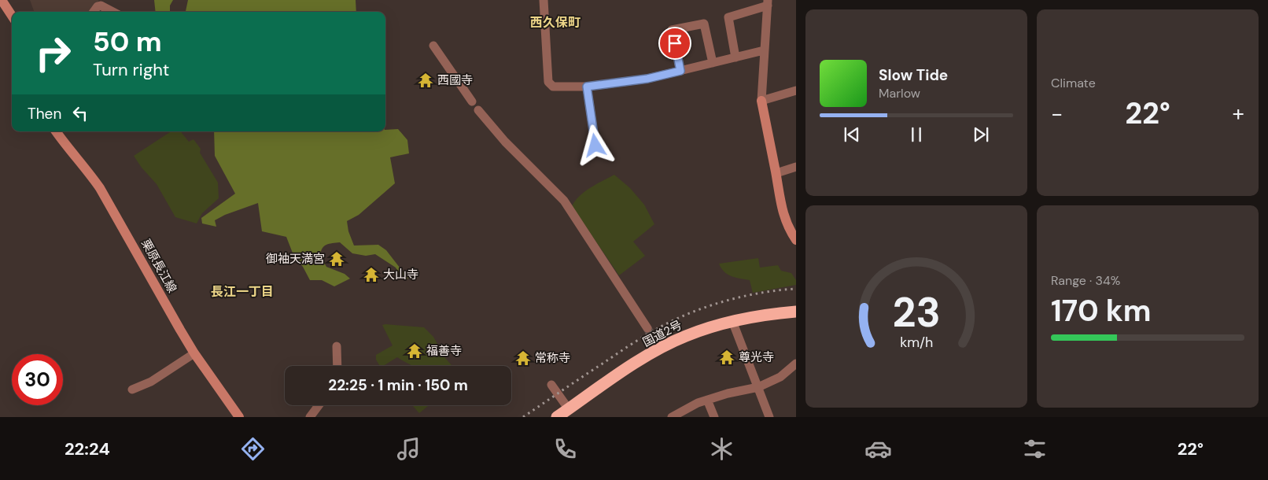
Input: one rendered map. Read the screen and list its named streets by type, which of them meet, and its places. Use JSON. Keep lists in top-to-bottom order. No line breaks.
{"streets":{"highway":["国道2号"],"main road":["栗原長江線"]},"districts":["西久保町","長江一丁目"],"places":{"temple":["西國寺","御袖天満宮","大山寺","福善寺","尊光寺","常称寺"]},"page":{"tile":["Climate",["Range · 34%","170 km"]],"turn":["50 m","Turn right"],"song":["Slow Tide","Marlow"],"then":"Then","heat":["−","22°","+"],"limit":"30","trip":"22:25 · 1 min · 150 m","tabs":["22:24","22°"],"gauge":["23","km/h"]}}
